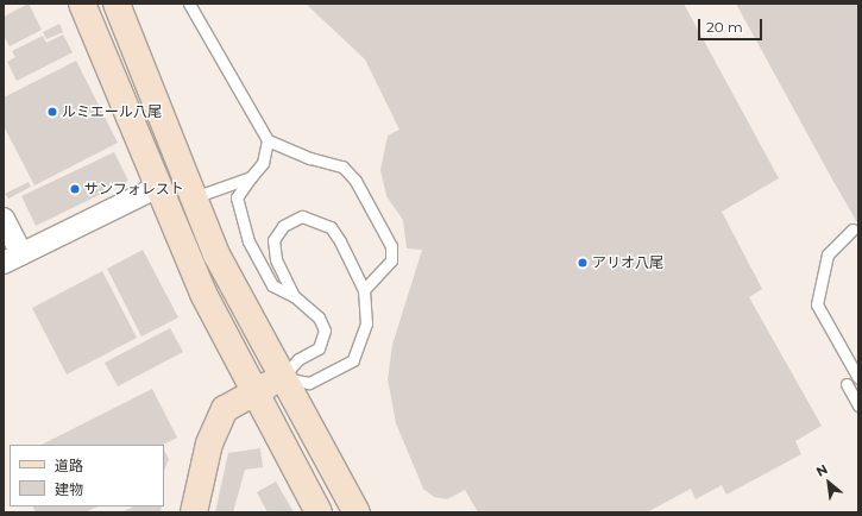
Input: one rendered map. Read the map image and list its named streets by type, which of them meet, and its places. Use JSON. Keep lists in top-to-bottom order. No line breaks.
{"places":["ルミエール八尾","サンフォレスト","アリオ八尾"],"legend":["道路","建物"],"scale_bar":"20 m","north":"top left"}
